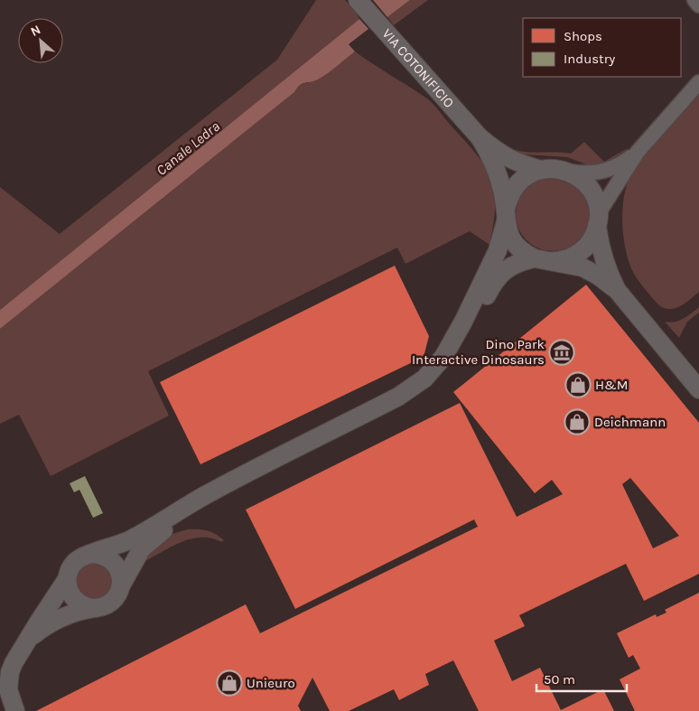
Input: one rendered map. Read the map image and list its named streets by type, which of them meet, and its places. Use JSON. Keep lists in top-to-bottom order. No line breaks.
{"streets":{"street":["VIA COTONIFICIO"]},"water":["Canale Ledra"],"places":{"museum":["Dino Park Interactive Dinosaurs"],"shop":["H&M","Deichmann","Unieuro"]},"legend":["Shops","Industry"],"scale_bar":"50 m","north":"top left"}
